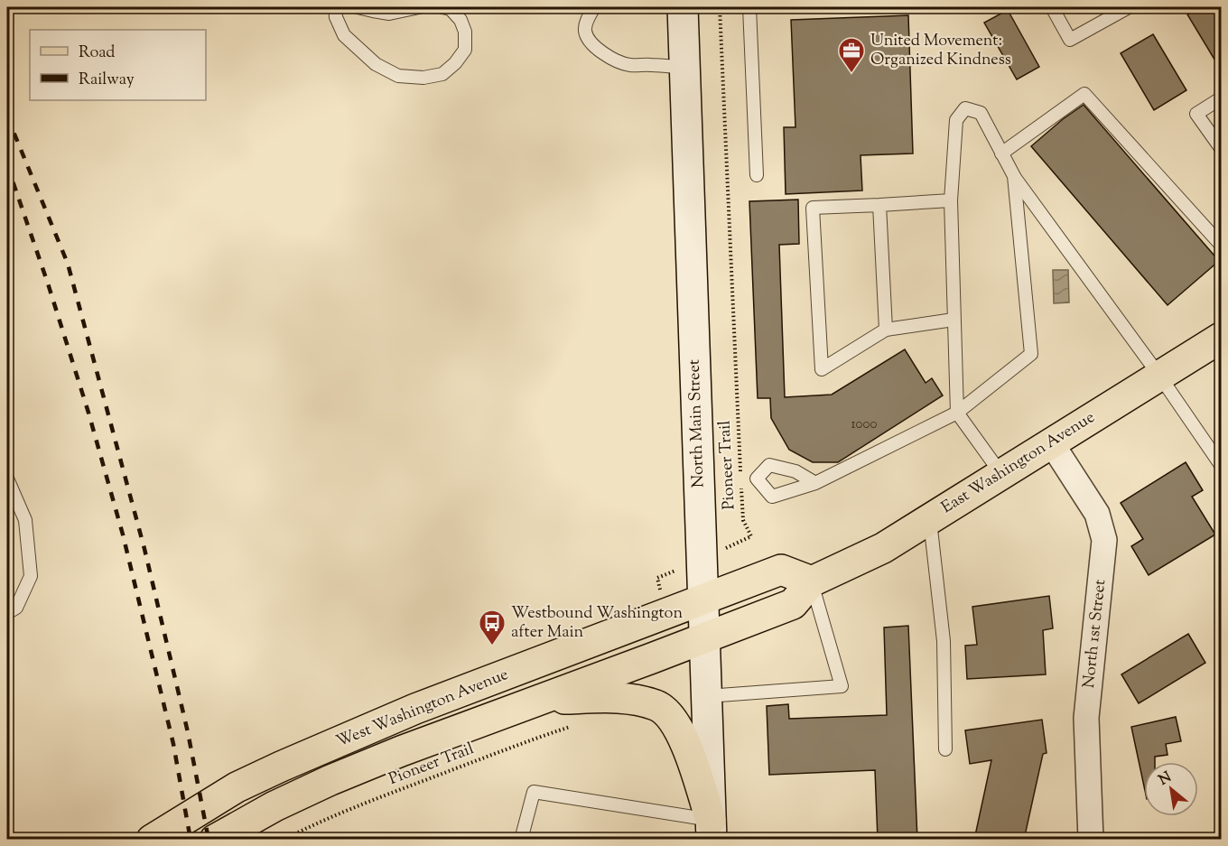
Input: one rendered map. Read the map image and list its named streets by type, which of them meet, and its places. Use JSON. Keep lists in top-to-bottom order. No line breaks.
{"streets":{"main road":["North Main Street","East Washington Avenue","West Washington Avenue"],"street":["North 1st Street"],"path":["Pioneer Trail"]},"crossings":[["North Main Street","East Washington Avenue"],["North Main Street","Pioneer Trail"],["North Main Street","West Washington Avenue"],["East Washington Avenue","North 1st Street"],["East Washington Avenue","West Washington Avenue"],["Pioneer Trail","West Washington Avenue"]],"places":{"office":["United Movement: Organized Kindness"],"bus stop":["Westbound Washington after Main"]},"house_numbers":["1000"],"legend":["Road","Railway"],"north":"top left"}
